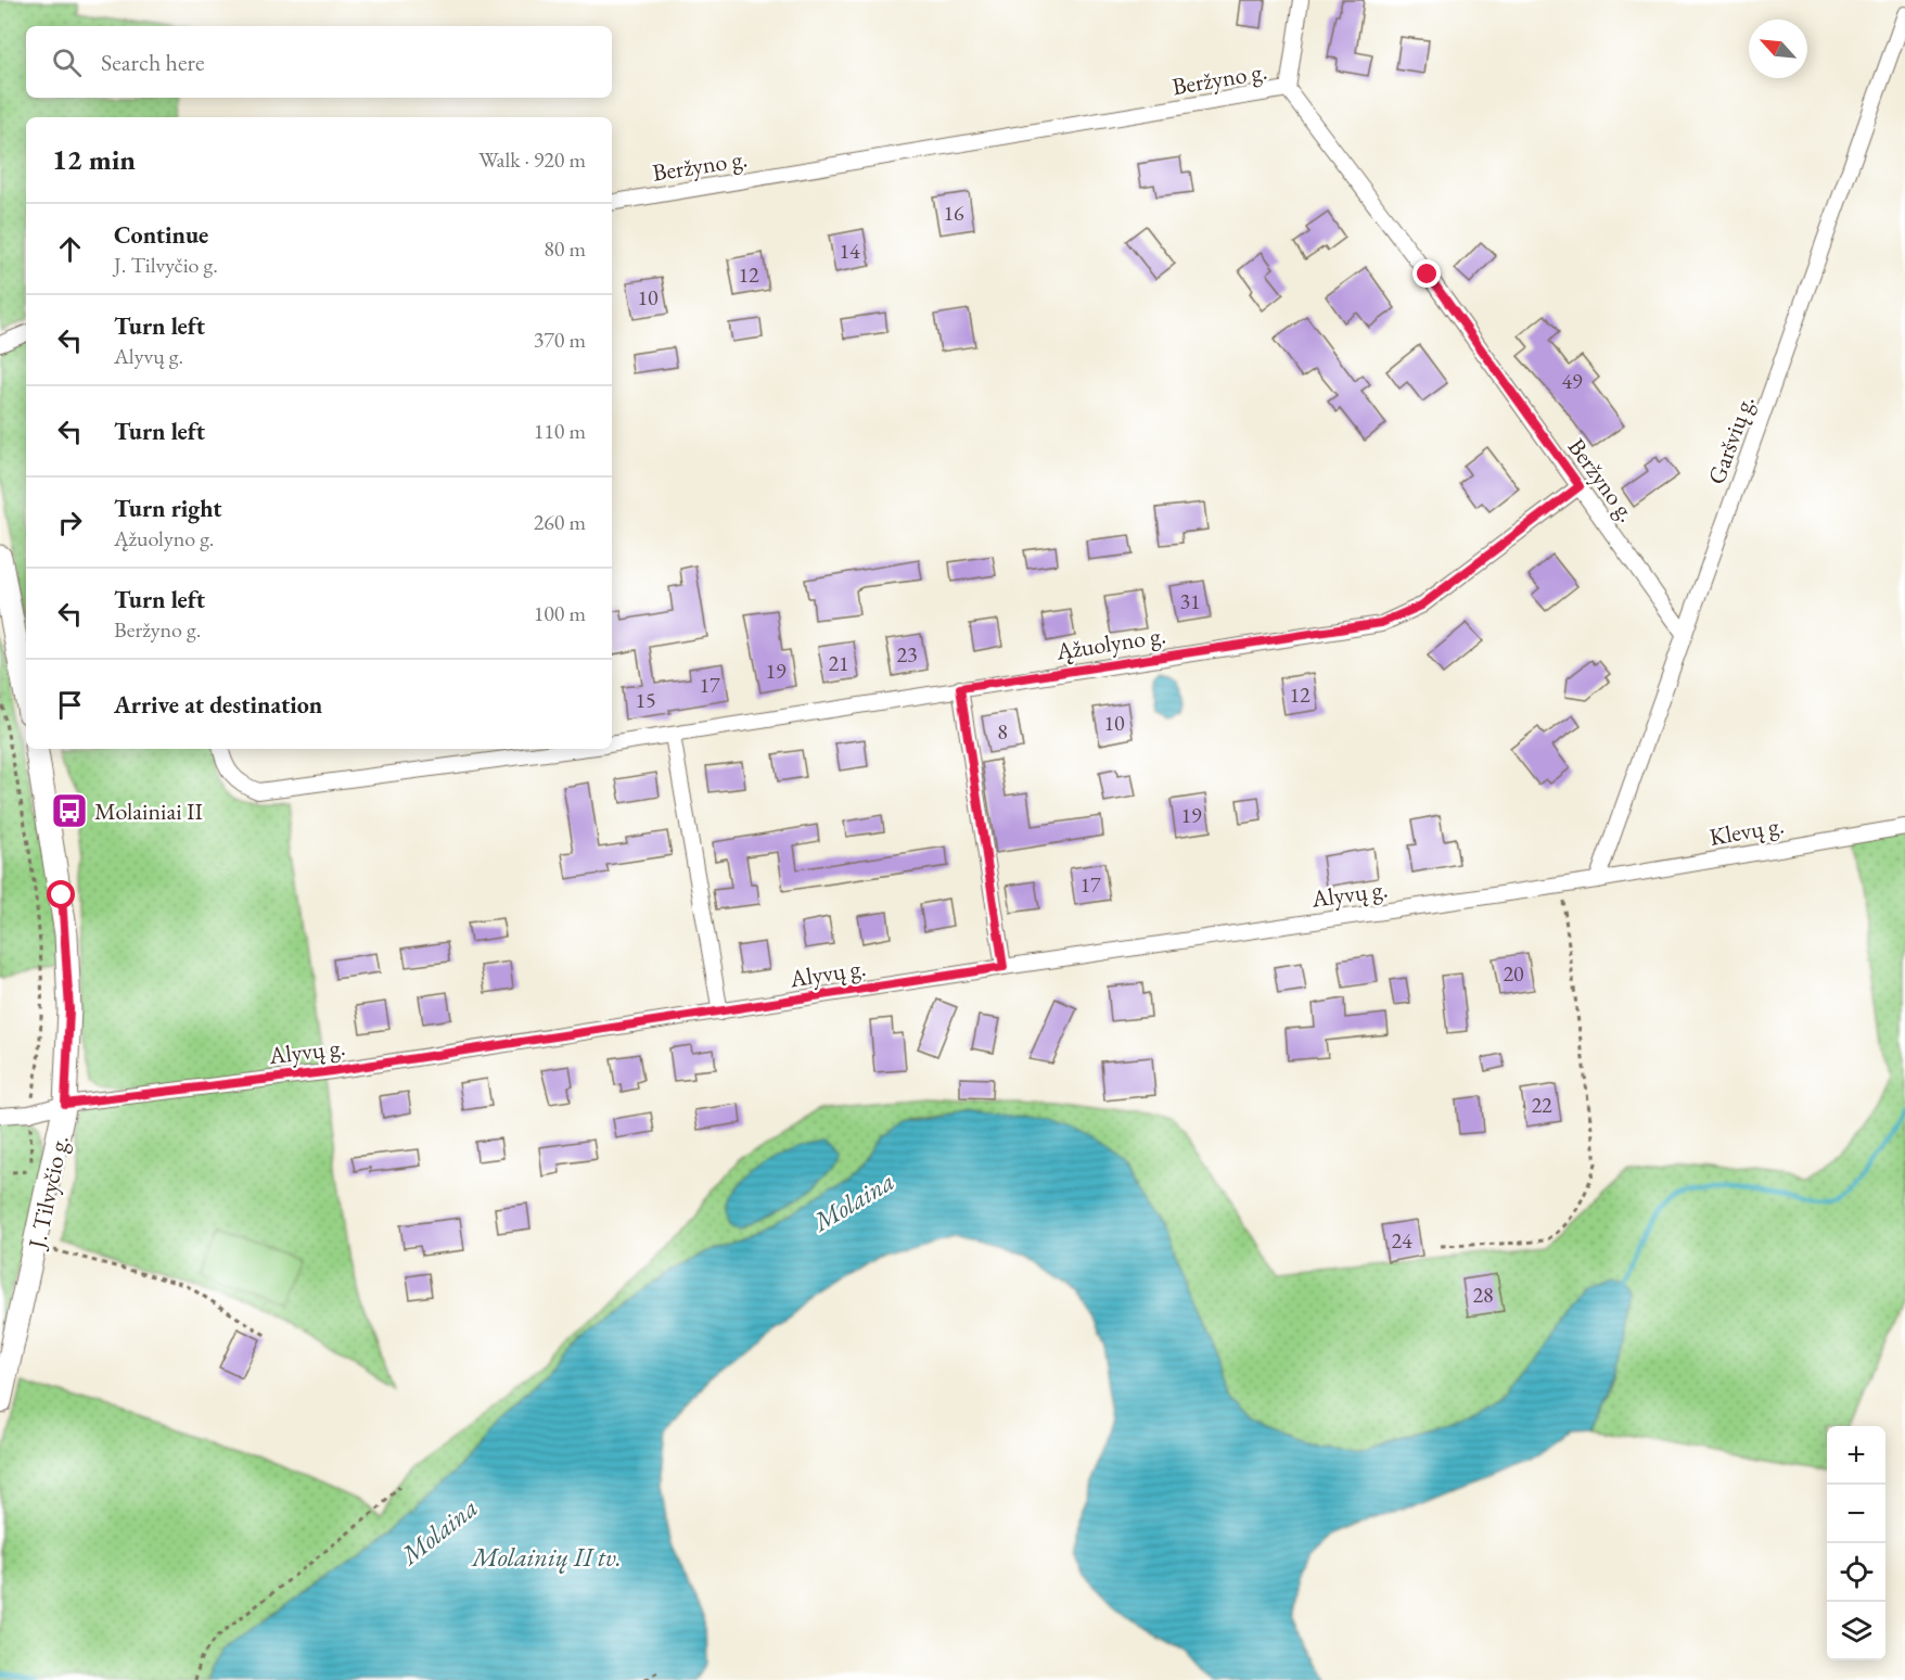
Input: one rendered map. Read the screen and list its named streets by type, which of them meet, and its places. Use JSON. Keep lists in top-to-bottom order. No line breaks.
{"streets":{"main road":["J. Tilvyčio g."],"street":["Beržyno g.","Garšvių g.","Ąžuolyno g.","Klevų g.","Alyvų g."]},"crossings":[["Beržyno g.","Garšvių g."],["Beržyno g.","Ąžuolyno g."],["Garšvių g.","Klevų g."],["Garšvių g.","Alyvų g."],["Klevų g.","Alyvų g."],["Alyvų g.","J. Tilvyčio g."]],"water":["Molaina","Molainių II tv."],"places":{"bus stop":["Molainiai II"]},"house_numbers":["16","14","12","10","49","31","23","21","19","17","12","15","10","8","19","17","20","22","24","28"],"north":"top left","page":{"search":"Search here","heading":["12 min","Walk · 920 m"],"list":[["Continue","J. Tilvyčio g.","80 m"],["Turn left","Alyvų g.","370 m"],["Turn left","110 m"],["Turn right","Ąžuolyno g.","260 m"],["Turn left","Beržyno g.","100 m"],"Arrive at destination"],"map_buttons":["+","−"]}}
